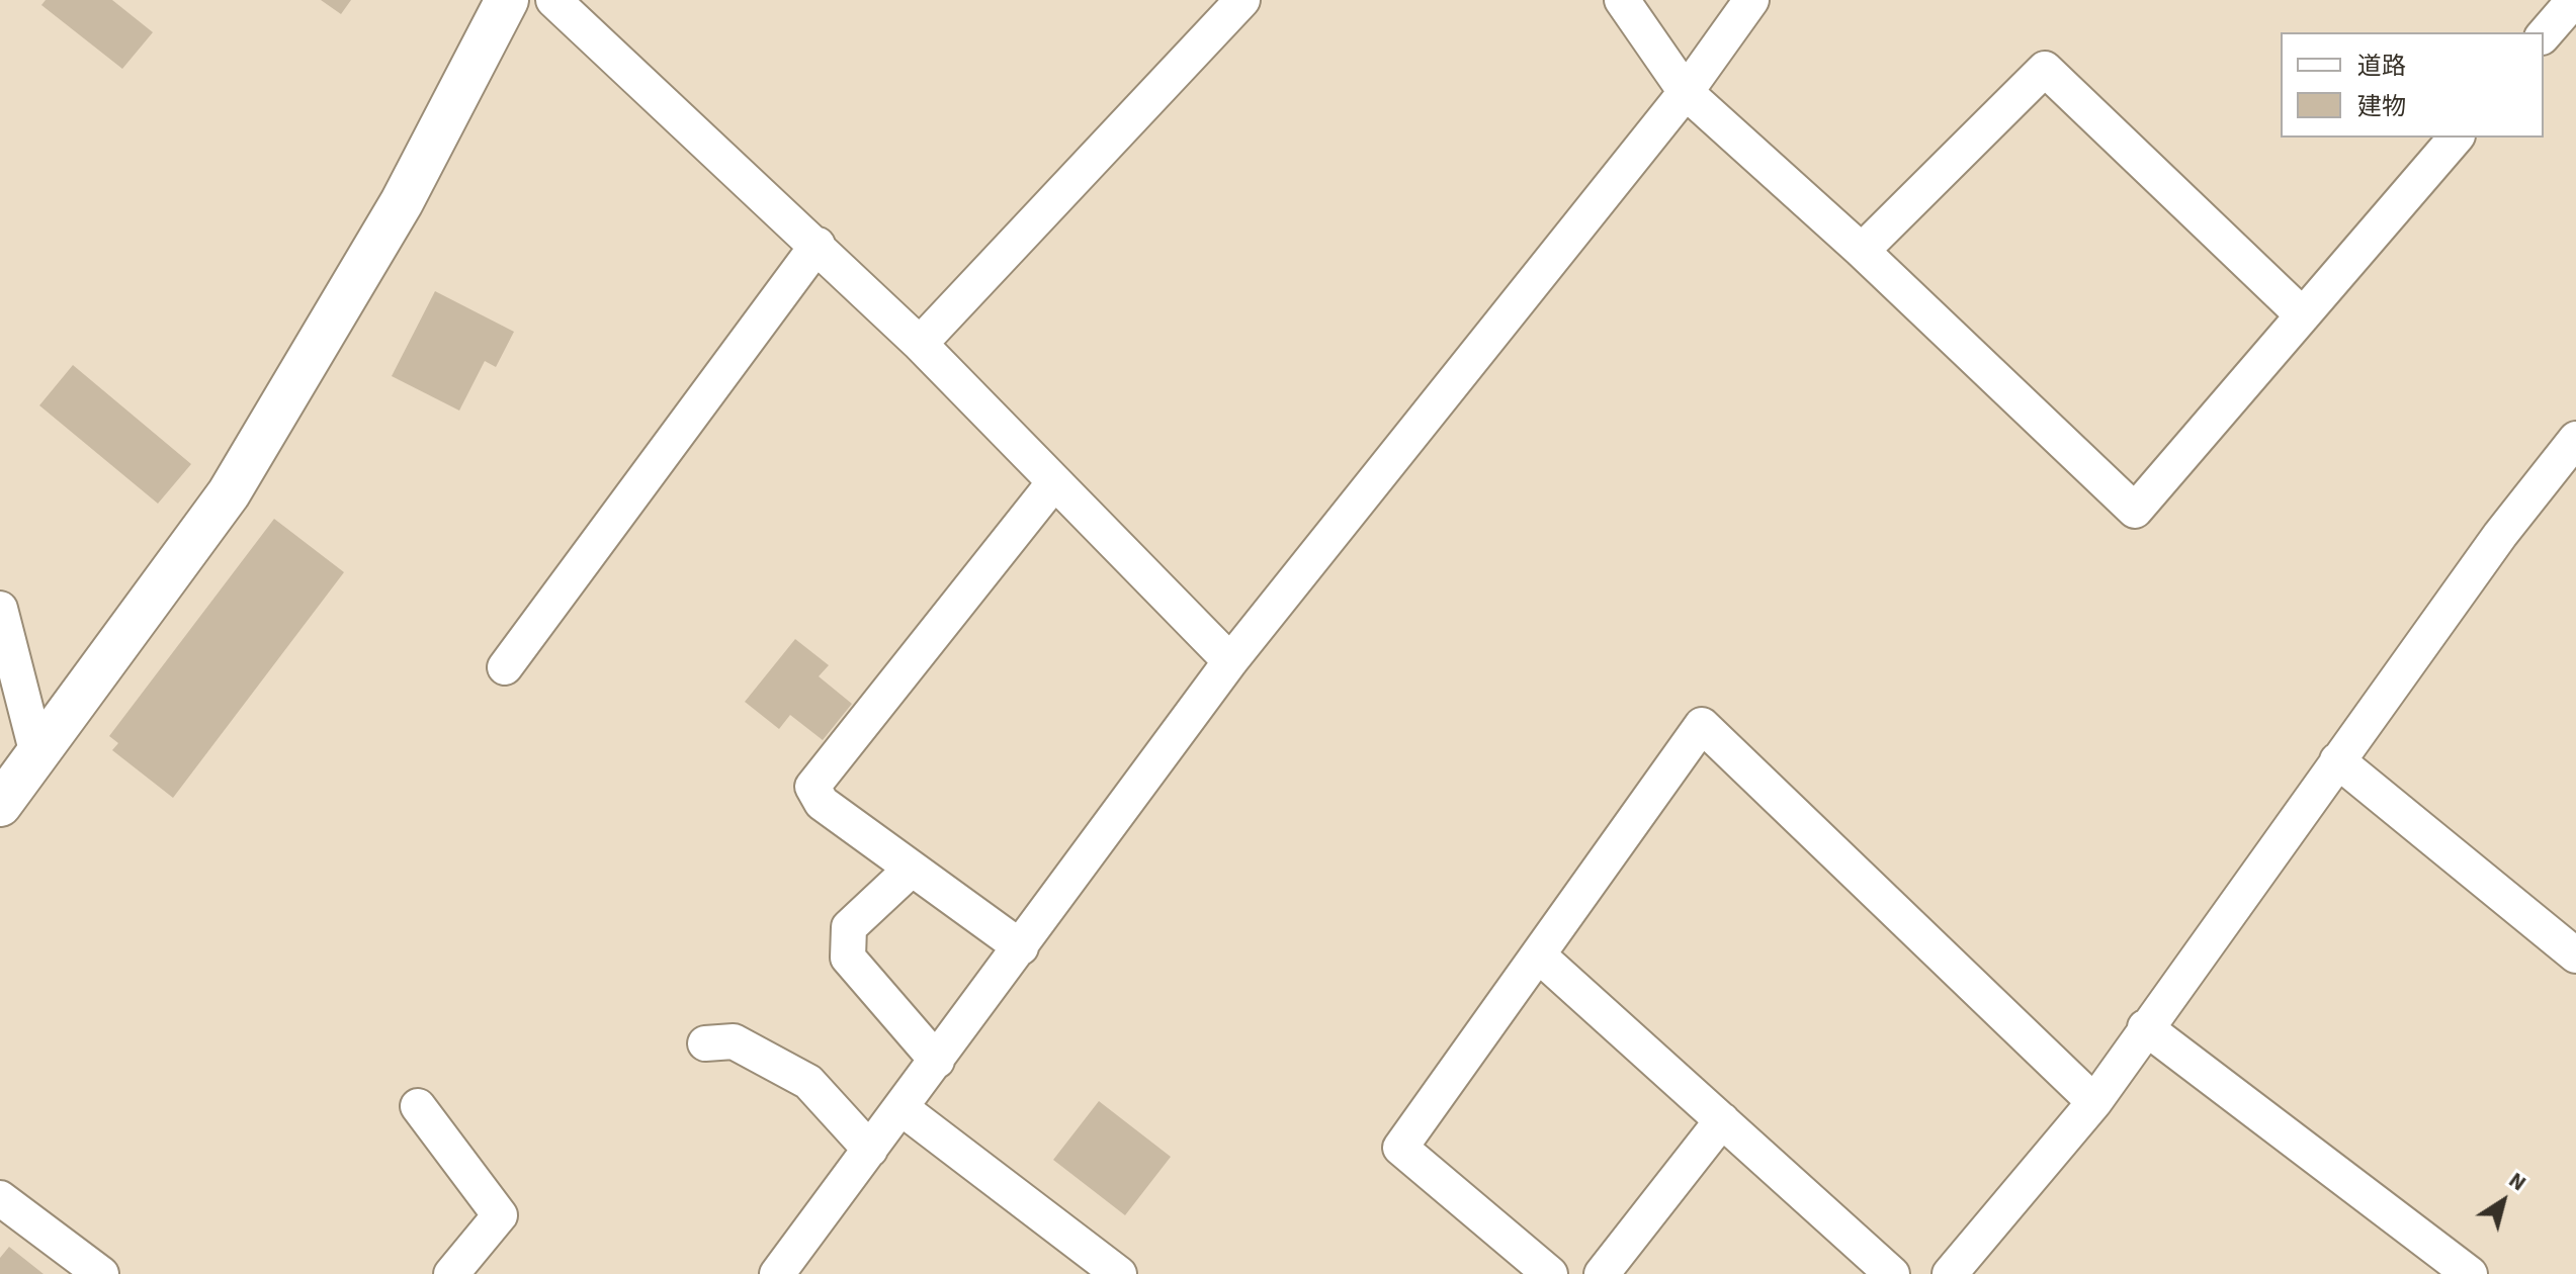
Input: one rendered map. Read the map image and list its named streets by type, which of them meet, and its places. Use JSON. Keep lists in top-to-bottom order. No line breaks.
{"legend":["道路","建物"],"north":"top right"}
